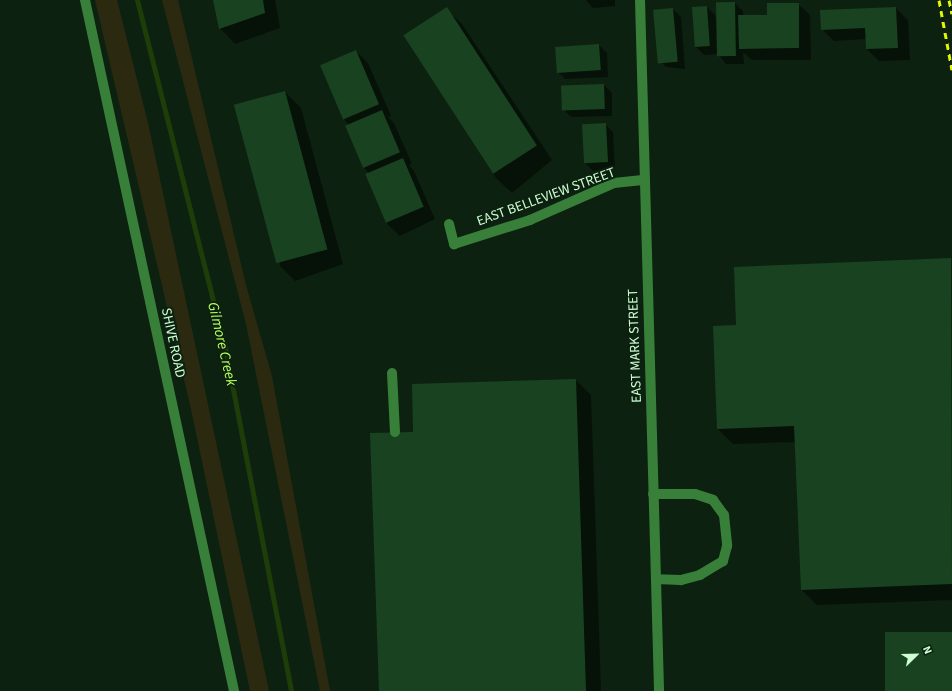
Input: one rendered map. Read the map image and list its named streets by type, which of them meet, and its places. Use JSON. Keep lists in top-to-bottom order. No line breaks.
{"streets":{"street":["EAST BELLEVIEW STREET","SHIVE ROAD","EAST MARK STREET"]},"crossings":[["EAST BELLEVIEW STREET","EAST MARK STREET"]],"water":["Gilmore Creek"],"north":"top right"}
